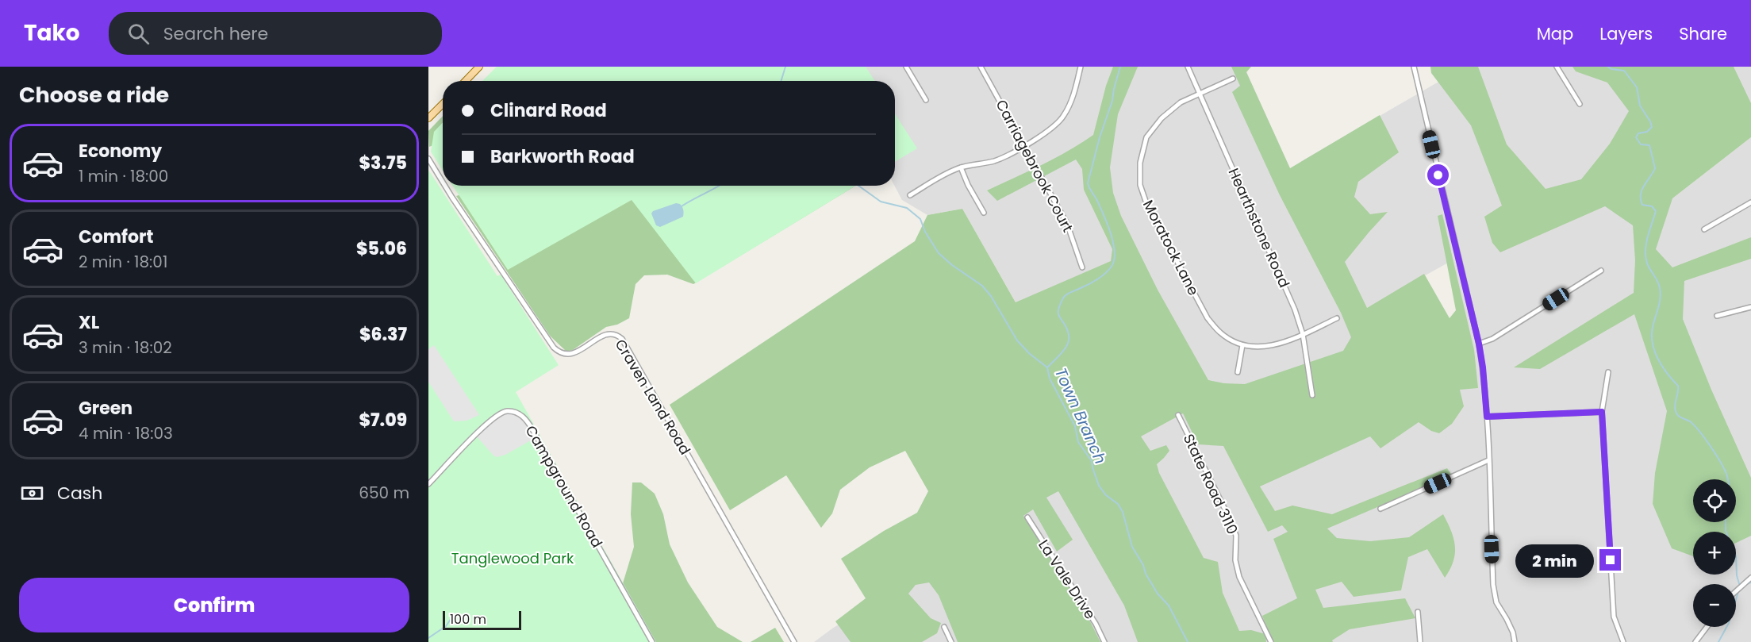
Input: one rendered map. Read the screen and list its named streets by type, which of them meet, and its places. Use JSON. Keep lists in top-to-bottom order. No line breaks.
{"streets":{"street":["Carriagebrook Court","Hearthstone Road","Moratock Lane","Craven Land Road","State Road 3110","Campground Road","La Vale Drive"]},"crossings":[["Hearthstone Road","Moratock Lane"]],"water":["Town Branch"],"parks":["Tanglewood Park"],"scale_bar":"100 m","page":{"header":"Tako","search":"Search here","nav":["Map","Layers","Share"],"heading":"Choose a ride","banner":["Clinard Road","Barkworth Road"],"list":[{"name":"Economy","note":"1 min · 18:00","value":"$3.75"},{"name":"Comfort","note":"2 min · 18:01","value":"$5.06"},{"name":"XL","note":"3 min · 18:02","value":"$6.37"},{"name":"Green","note":"4 min · 18:03","value":"$7.09"}],"pay":["Cash","650 m"],"map_buttons":["+","−"],"bubble":"2 min","buttons":"Confirm","scale":"100 m"}}
